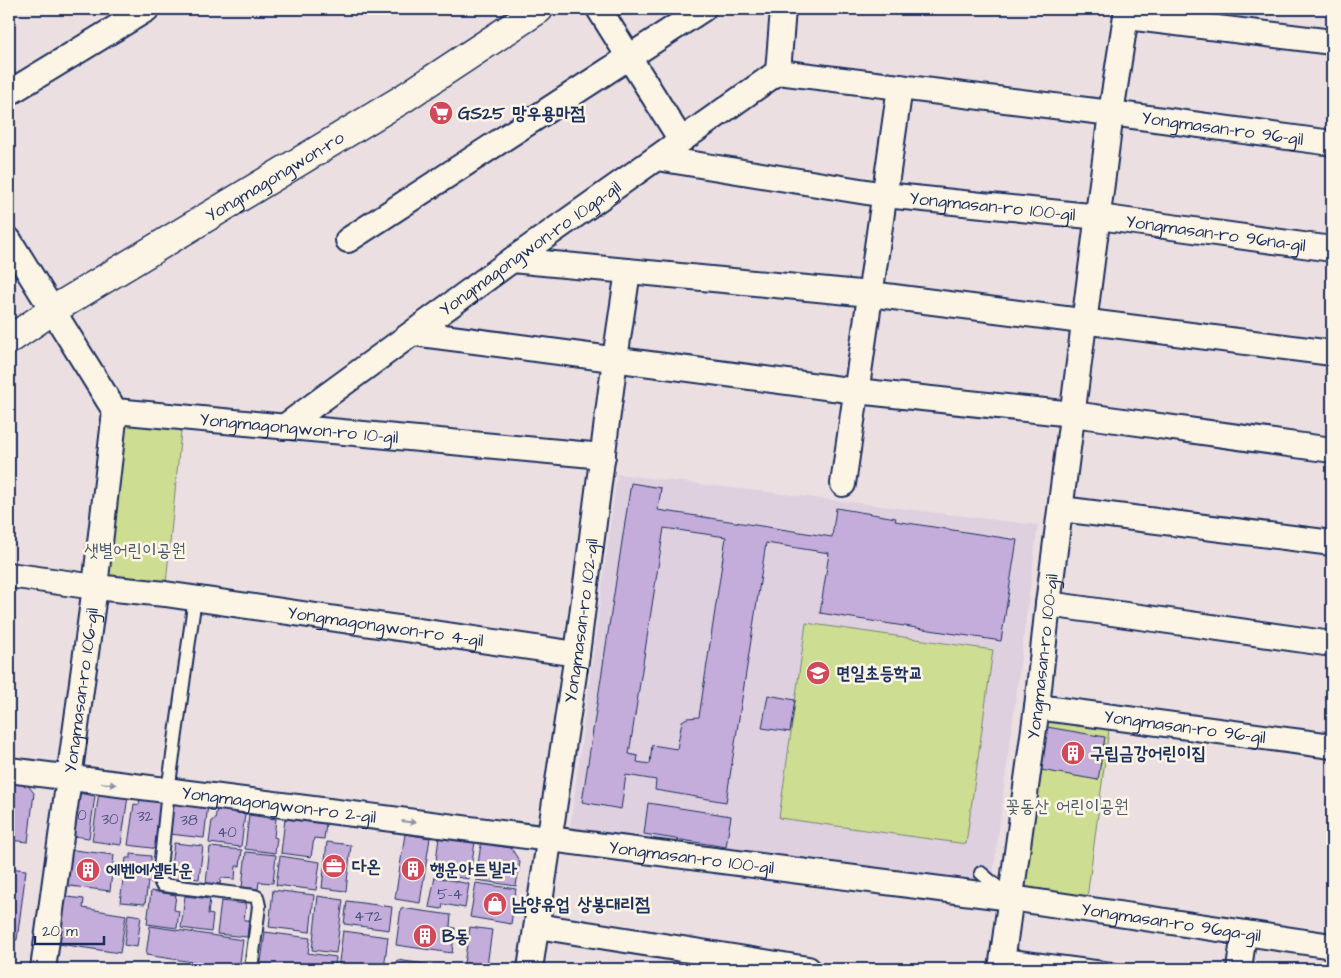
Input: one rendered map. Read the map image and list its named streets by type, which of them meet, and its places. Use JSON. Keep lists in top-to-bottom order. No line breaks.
{"streets":{"street":["Yongmasan-ro 96-gil","Yongmagongwon-ro","Yongmasan-ro 100-gil","Yongmasan-ro 96na-gil","Yongmagongwon-ro 10ga-gil","Yongmagongwon-ro 10-gil","Yongmasan-ro 102-gil","Yongmagongwon-ro 4-gil","Yongmasan-ro 106-gil","Yongmagongwon-ro 2-gil","Yongmasan-ro 96ga-gil"]},"crossings":[["Yongmasan-ro 96-gil","Yongmasan-ro 100-gil"],["Yongmasan-ro 100-gil","Yongmasan-ro 96na-gil"],["Yongmasan-ro 100-gil","Yongmasan-ro 102-gil"],["Yongmasan-ro 100-gil","Yongmagongwon-ro 2-gil"],["Yongmasan-ro 100-gil","Yongmasan-ro 96ga-gil"],["Yongmagongwon-ro 10ga-gil","Yongmagongwon-ro 10-gil"],["Yongmagongwon-ro 10-gil","Yongmasan-ro 102-gil"],["Yongmagongwon-ro 10-gil","Yongmasan-ro 106-gil"],["Yongmasan-ro 102-gil","Yongmagongwon-ro 4-gil"],["Yongmasan-ro 102-gil","Yongmagongwon-ro 2-gil"],["Yongmagongwon-ro 4-gil","Yongmasan-ro 106-gil"],["Yongmasan-ro 106-gil","Yongmagongwon-ro 2-gil"]],"one_way":["Yongmagongwon-ro 2-gil"],"parks":["샛별어린이공원","꽃동산 어린이공원"],"places":{"supermarket":["GS25 망우용마점"],"school or university":["면일초등학교"],"building":["구립금강어린이집","행운아트빌라","에벤에셀타운","B동"],"office":["다온"],"shop":["남양유업 상봉대리점"]},"house_numbers":["10","32","30","38","40","5-4","472"],"scale_bar":"20 m"}
